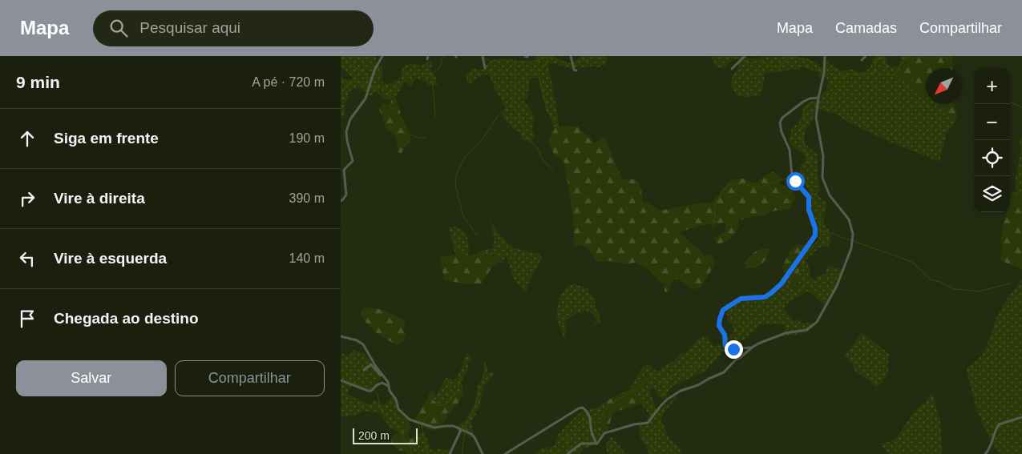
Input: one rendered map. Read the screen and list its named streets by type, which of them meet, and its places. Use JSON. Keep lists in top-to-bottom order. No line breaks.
{"scale_bar":"200 m","north":"bottom left","page":{"header":"Mapa","search":"Pesquisar aqui","nav":["Mapa","Camadas","Compartilhar"],"heading":["9 min","A pé · 720 m"],"map_buttons":["+","−"],"list":[["Siga em frente","190 m"],["Vire à direita","390 m"],["Vire à esquerda","140 m"],"Chegada ao destino"],"buttons":["Salvar","Compartilhar"],"scale":"200 m"}}
